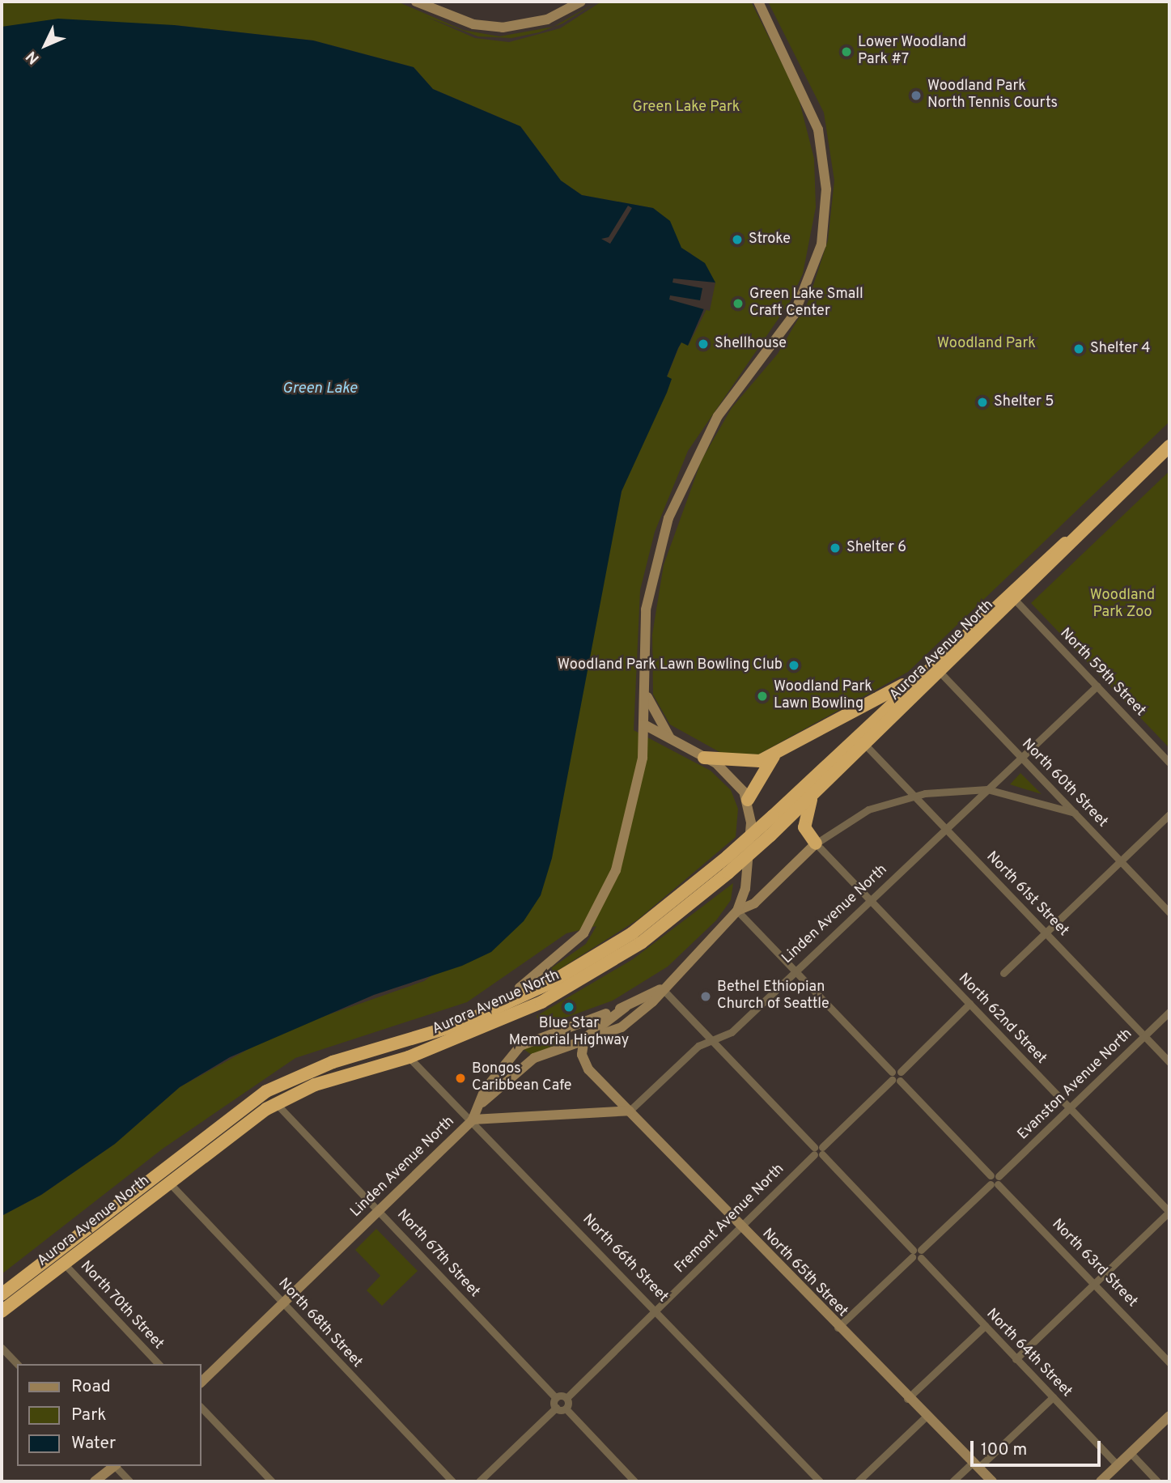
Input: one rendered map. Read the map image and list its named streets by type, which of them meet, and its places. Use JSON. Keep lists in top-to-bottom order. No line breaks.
{"streets":{"highway":["Aurora Avenue North"],"main road":["Linden Avenue North","North 65th Street"],"street":["North 59th Street","North 60th Street","North 61st Street","North 62nd Street","Evanston Avenue North","Fremont Avenue North","North 67th Street","North 66th Street","North 63rd Street","North 70th Street","North 68th Street","North 64th Street"]},"crossings":[["Aurora Avenue North","North 59th Street"],["Aurora Avenue North","North 60th Street"],["Aurora Avenue North","North 61st Street"],["Aurora Avenue North","North 67th Street"],["Aurora Avenue North","North 66th Street"],["Aurora Avenue North","North 70th Street"],["Aurora Avenue North","North 68th Street"],["North 59th Street","Linden Avenue North"],["North 60th Street","Linden Avenue North"],["North 61st Street","Linden Avenue North"],["North 61st Street","Evanston Avenue North"],["Linden Avenue North","North 62nd Street"],["Linden Avenue North","North 67th Street"],["Linden Avenue North","North 66th Street"],["Linden Avenue North","North 65th Street"],["Linden Avenue North","North 68th Street"],["Linden Avenue North","North 64th Street"],["North 62nd Street","Evanston Avenue North"],["Evanston Avenue North","North 63rd Street"],["Evanston Avenue North","North 65th Street"],["Evanston Avenue North","North 64th Street"],["Fremont Avenue North","North 66th Street"],["Fremont Avenue North","North 65th Street"],["Fremont Avenue North","North 64th Street"]],"water":["Green Lake"],"parks":["Green Lake Park","Woodland Park","Woodland Park Zoo"],"places":["Lower Woodland Park #7","Woodland Park North Tennis Courts","Stroke","Green Lake Small Craft Center","Shellhouse","Shelter 4","Shelter 5","Shelter 6","Woodland Park Lawn Bowling Club","Woodland Park Lawn Bowling","Bethel Ethiopian Church of Seattle","Blue Star Memorial Highway","Bongos Caribbean Cafe"],"legend":["Road","Park","Water"],"scale_bar":"100 m","north":"bottom left"}
